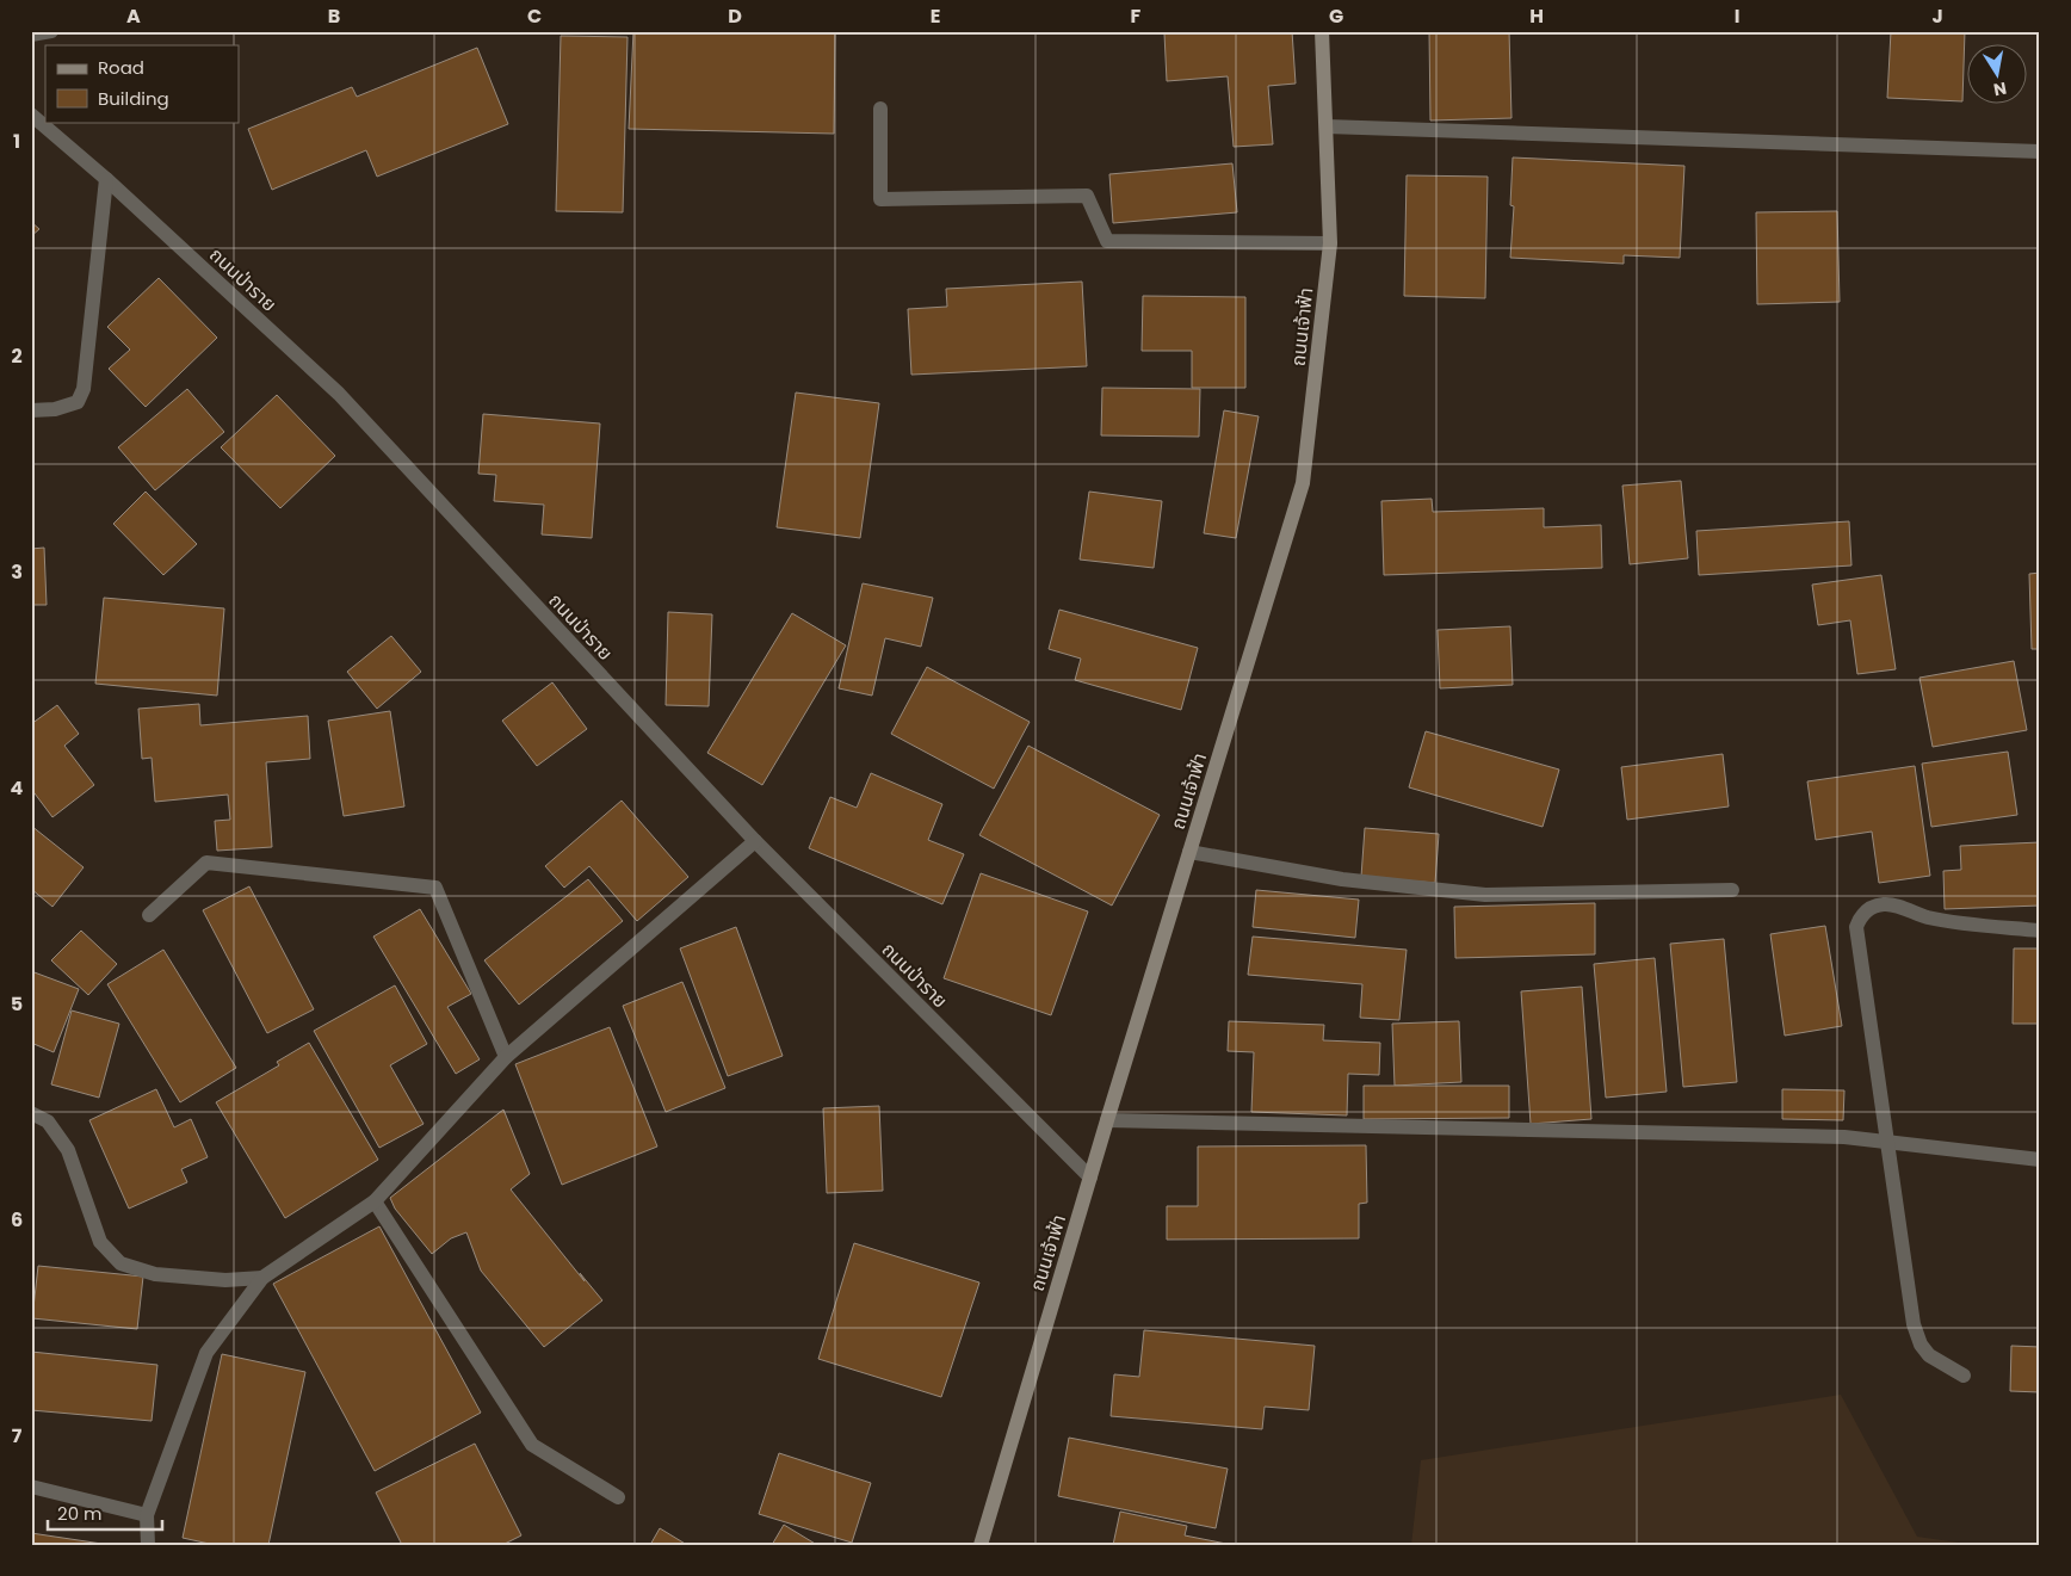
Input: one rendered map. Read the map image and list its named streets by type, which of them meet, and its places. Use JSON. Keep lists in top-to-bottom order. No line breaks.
{"streets":{"main road":["ถนนเจ้าฟ้า"],"street":["ถนนป่าราย"]},"crossings":[["ถนนป่าราย","ถนนเจ้าฟ้า"]],"legend":["Road","Building"],"scale_bar":"20 m","north":"bottom","grid":{"columns":["A","B","C","D","E","F","G","H","I","J"],"rows":["1","2","3","4","5","6","7"]}}
